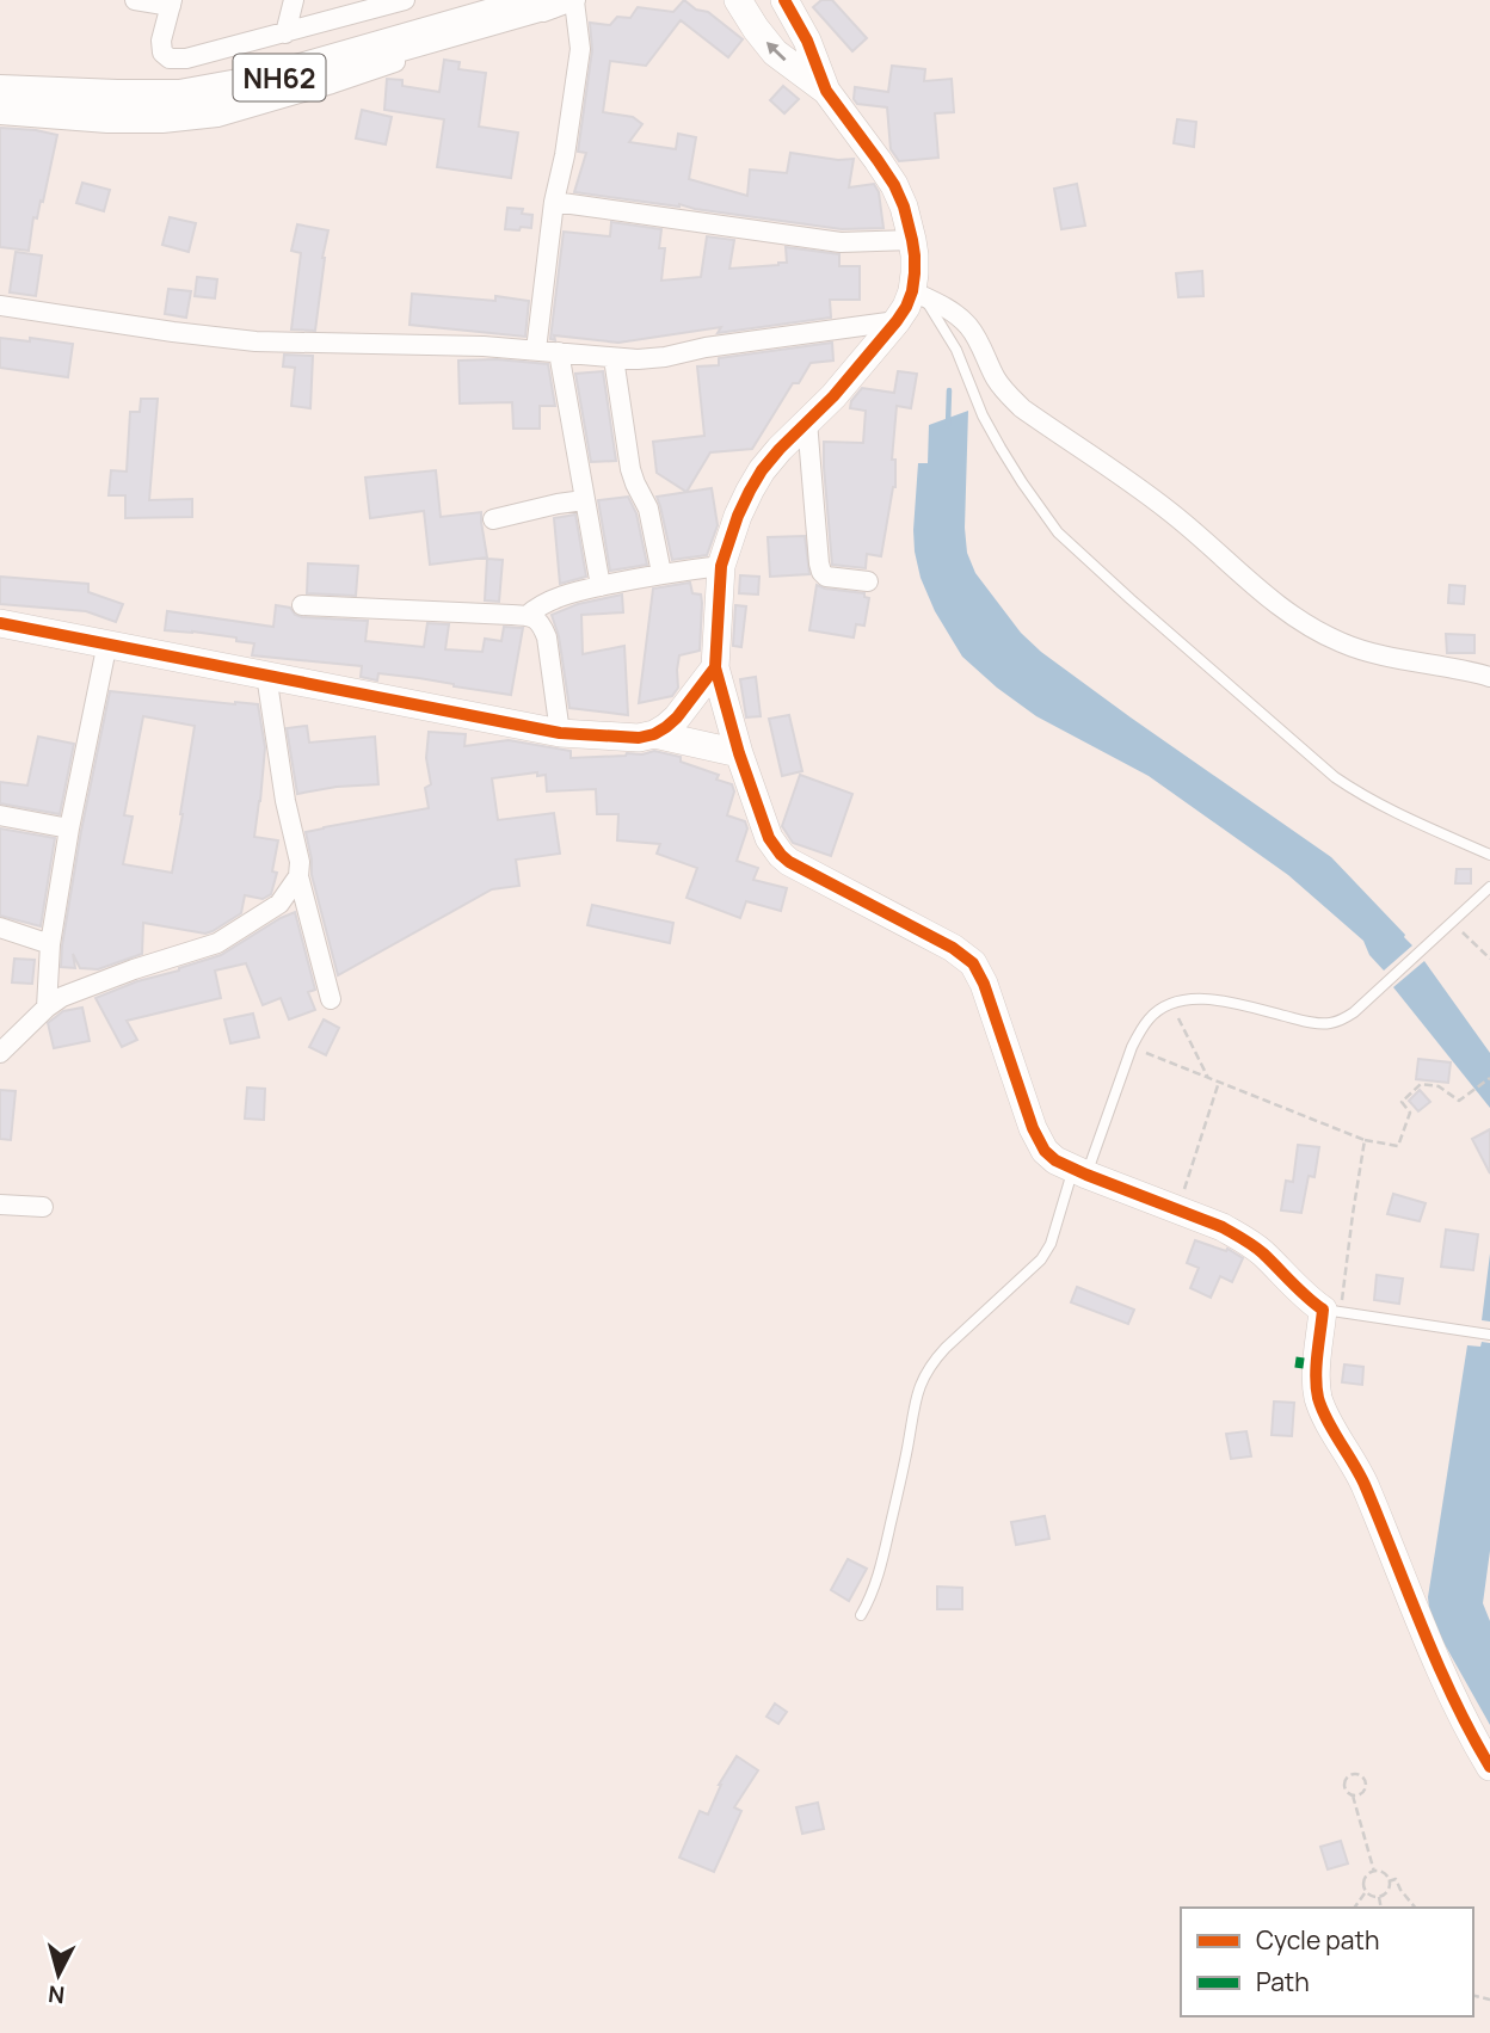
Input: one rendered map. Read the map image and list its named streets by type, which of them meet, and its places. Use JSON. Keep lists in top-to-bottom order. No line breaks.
{"streets":{"highway":["NH62"]},"legend":["Cycle path","Path"],"north":"bottom"}
